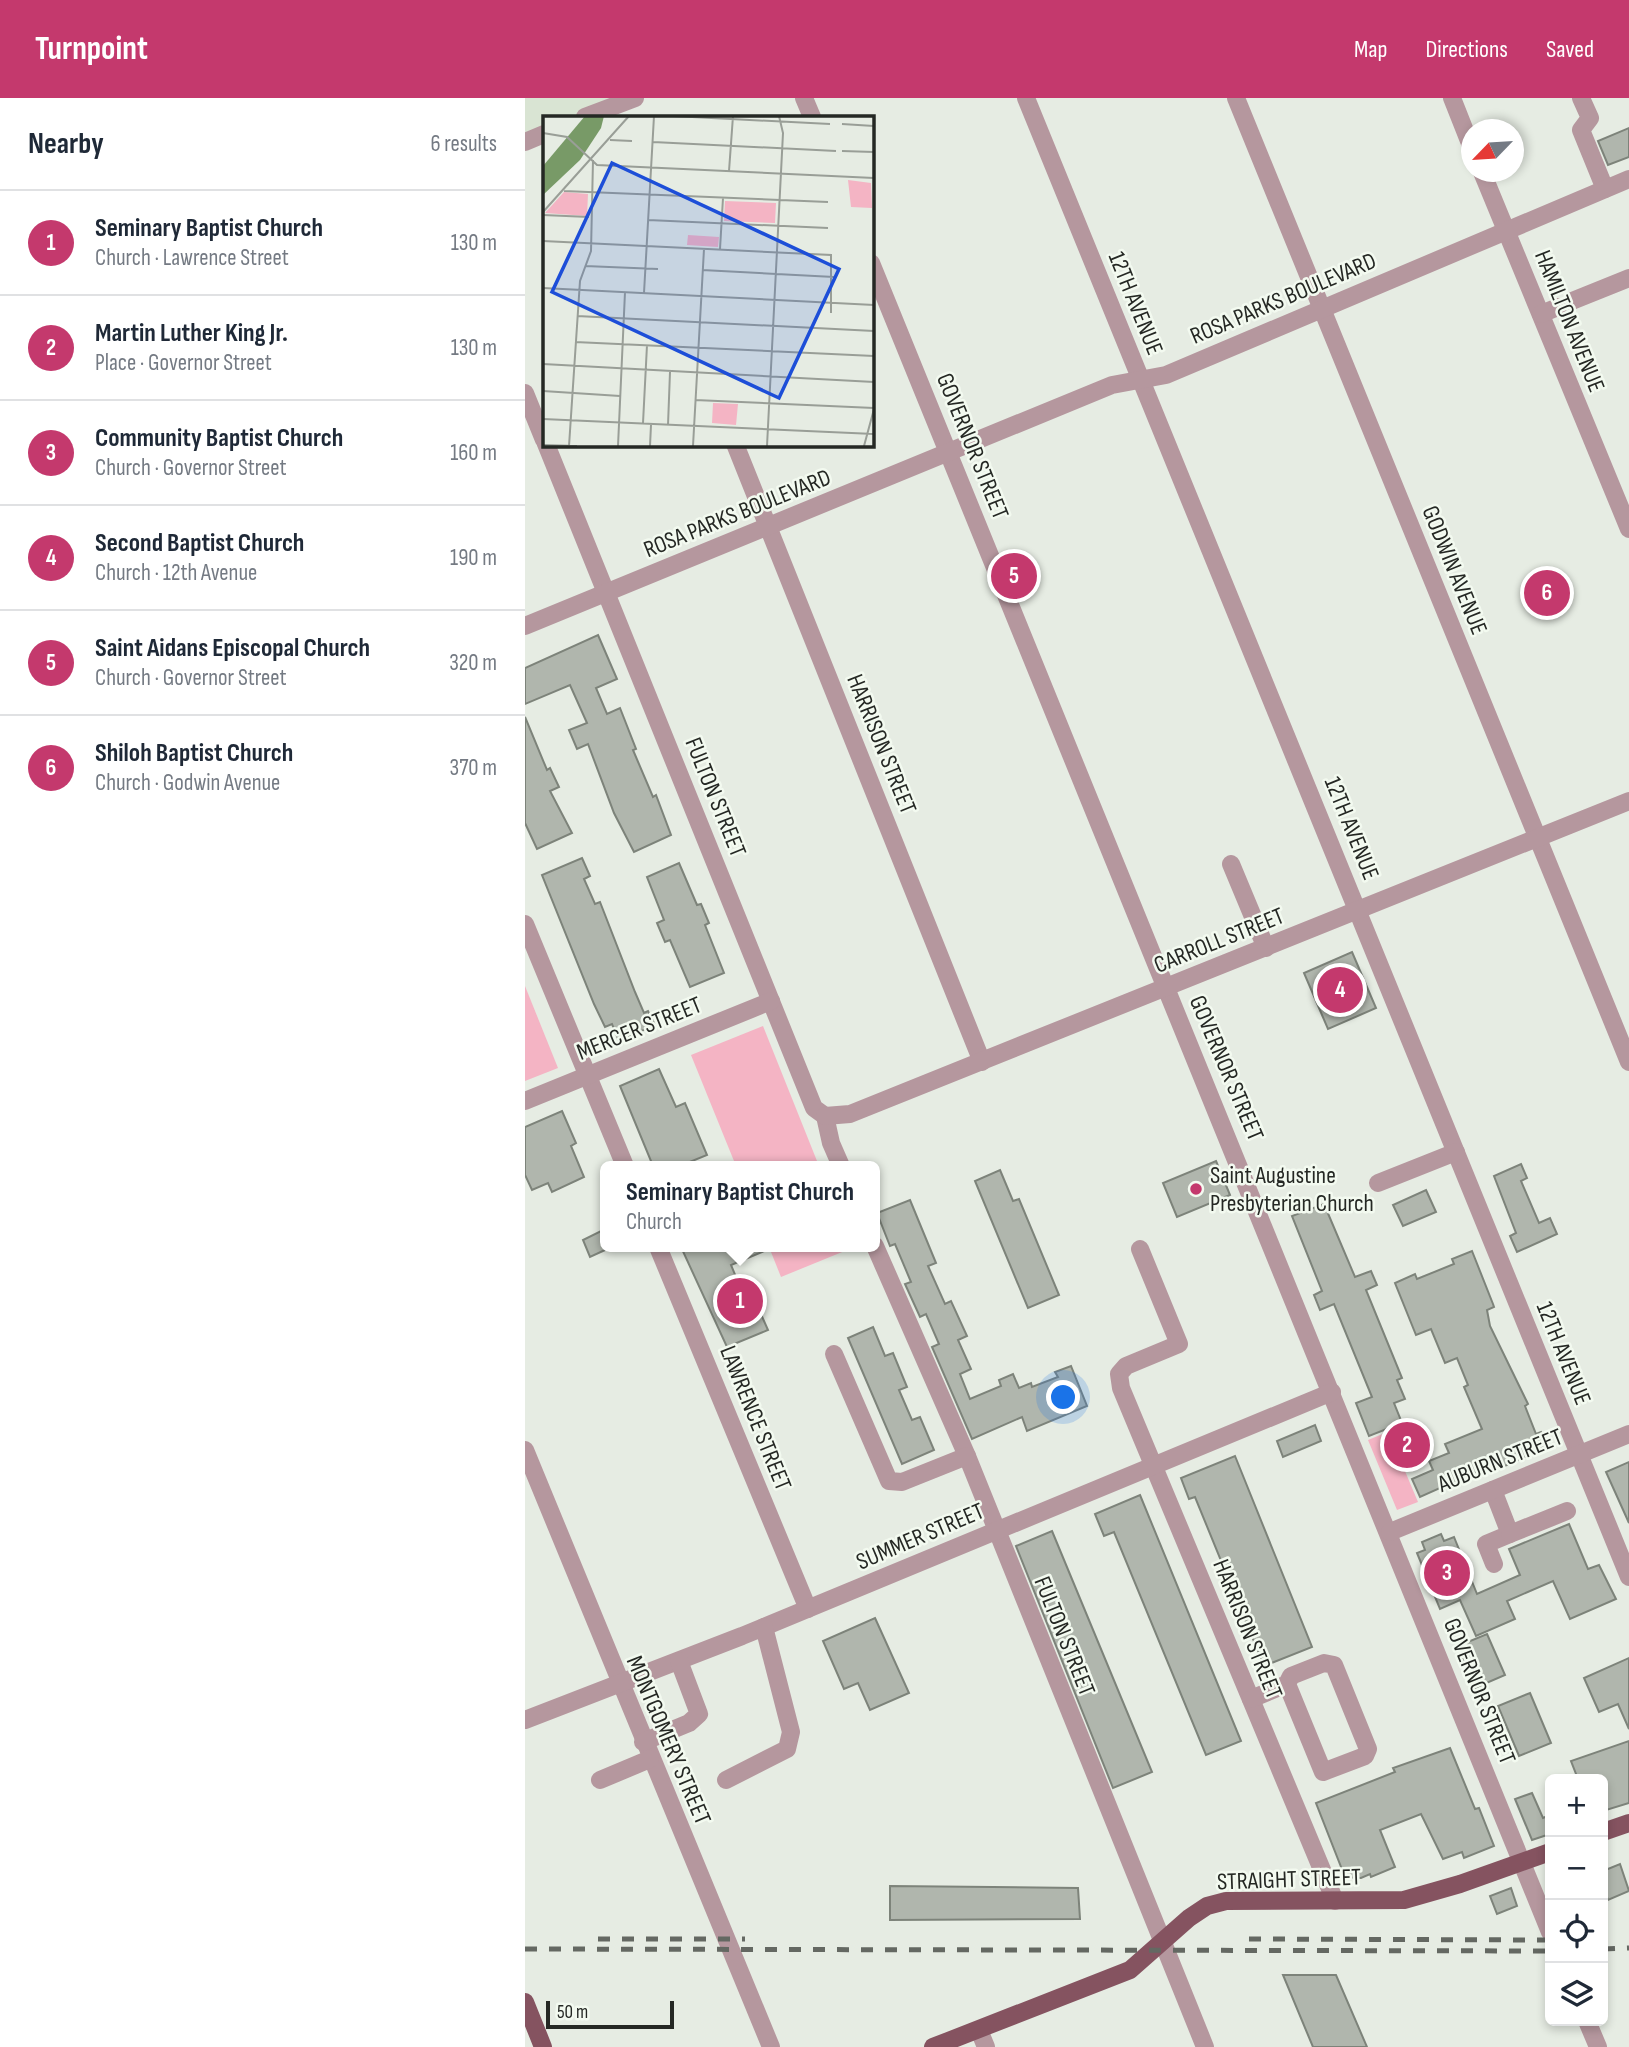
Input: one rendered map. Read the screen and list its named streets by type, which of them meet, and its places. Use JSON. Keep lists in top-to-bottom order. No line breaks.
{"streets":{"main road":["STRAIGHT STREET"],"street":["ROSA PARKS BOULEVARD","12TH AVENUE","HAMILTON AVENUE","GOVERNOR STREET","GODWIN AVENUE","HARRISON STREET","FULTON STREET","CARROLL STREET","MERCER STREET","LAWRENCE STREET","AUBURN STREET","SUMMER STREET","MONTGOMERY STREET"]},"crossings":[["ROSA PARKS BOULEVARD","12TH AVENUE"],["ROSA PARKS BOULEVARD","HAMILTON AVENUE"],["ROSA PARKS BOULEVARD","GOVERNOR STREET"],["ROSA PARKS BOULEVARD","GODWIN AVENUE"],["ROSA PARKS BOULEVARD","HARRISON STREET"],["ROSA PARKS BOULEVARD","FULTON STREET"],["12TH AVENUE","CARROLL STREET"],["12TH AVENUE","AUBURN STREET"],["GOVERNOR STREET","CARROLL STREET"],["GOVERNOR STREET","AUBURN STREET"],["GOVERNOR STREET","SUMMER STREET"],["GOVERNOR STREET","STRAIGHT STREET"],["GODWIN AVENUE","CARROLL STREET"],["HARRISON STREET","CARROLL STREET"],["HARRISON STREET","SUMMER STREET"],["HARRISON STREET","STRAIGHT STREET"],["FULTON STREET","CARROLL STREET"],["FULTON STREET","MERCER STREET"],["FULTON STREET","SUMMER STREET"],["FULTON STREET","STRAIGHT STREET"],["LAWRENCE STREET","SUMMER STREET"],["SUMMER STREET","MONTGOMERY STREET"]],"places":["Saint Augustine Presbyterian Church"],"scale_bar":"50 m","north":"bottom left","page":{"header":"Turnpoint","nav":["Map","Directions","Saved"],"heading":["Nearby","6 results"],"list":[{"mark":"1","name":"Seminary Baptist Church","note":"Church · Lawrence Street","value":"130 m"},{"mark":"2","name":"Martin Luther King Jr.","note":"Place · Governor Street","value":"130 m"},{"mark":"3","name":"Community Baptist Church","note":"Church · Governor Street","value":"160 m"},{"mark":"4","name":"Second Baptist Church","note":"Church · 12th Avenue","value":"190 m"},{"mark":"5","name":"Saint Aidans Episcopal Church","note":"Church · Governor Street","value":"320 m"},{"mark":"6","name":"Shiloh Baptist Church","note":"Church · Godwin Avenue","value":"370 m"}],"pins":["5","6","4","1","2","3"],"popup":["Seminary Baptist Church","Church"],"map_buttons":["+","−"],"scale":"50 m"}}
